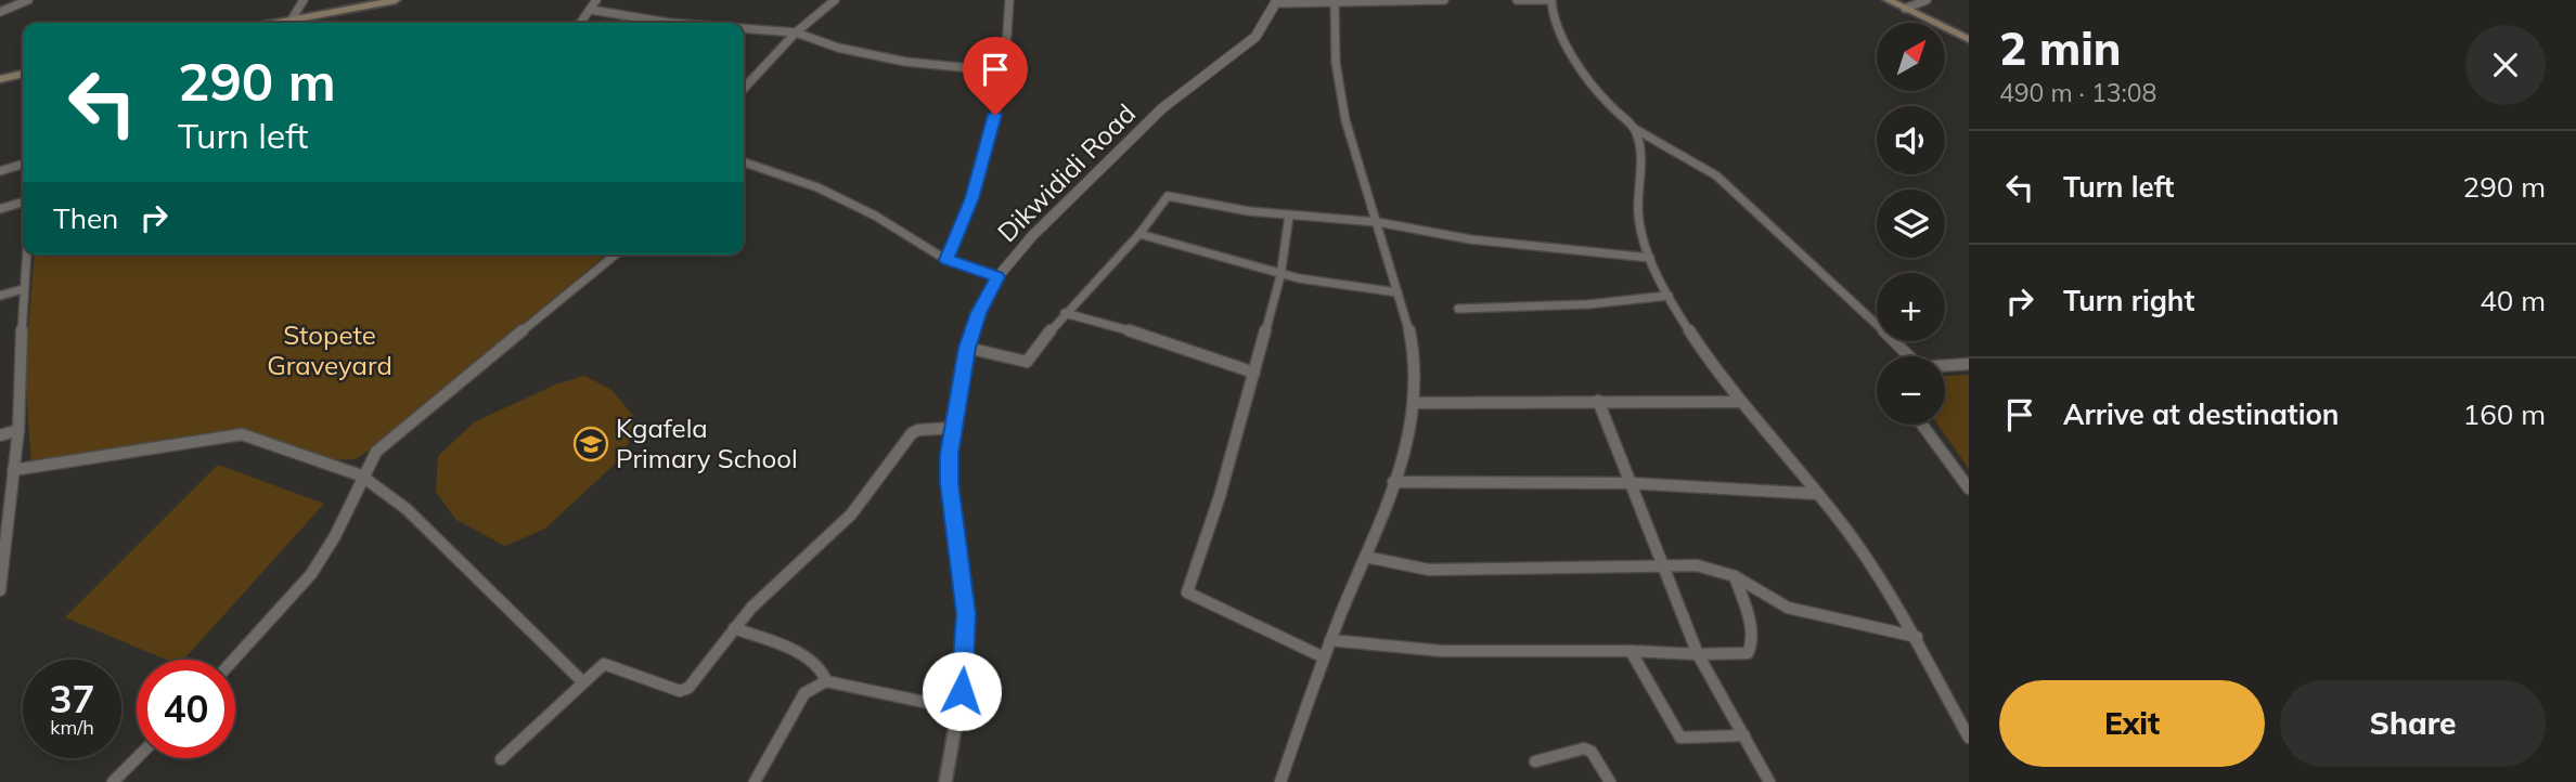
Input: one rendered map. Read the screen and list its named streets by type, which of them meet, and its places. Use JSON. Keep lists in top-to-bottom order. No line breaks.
{"streets":{"street":["Dikwididi Road"]},"parks":["Stopete Graveyard"],"places":{"school or university":["Kgafela Primary School"]},"north":"top right","page":{"heading":["2 min","490 m · 13:08"],"map_buttons":["+","−"],"turn":["290 m","Turn left"],"list":[{"name":"Turn left","value":"290 m"},{"name":"Turn right","value":"40 m"},{"name":"Arrive at destination","value":"160 m"}],"then":"Then","speed":"37 km/h","limit":"40","buttons":["Exit","Share"]}}
